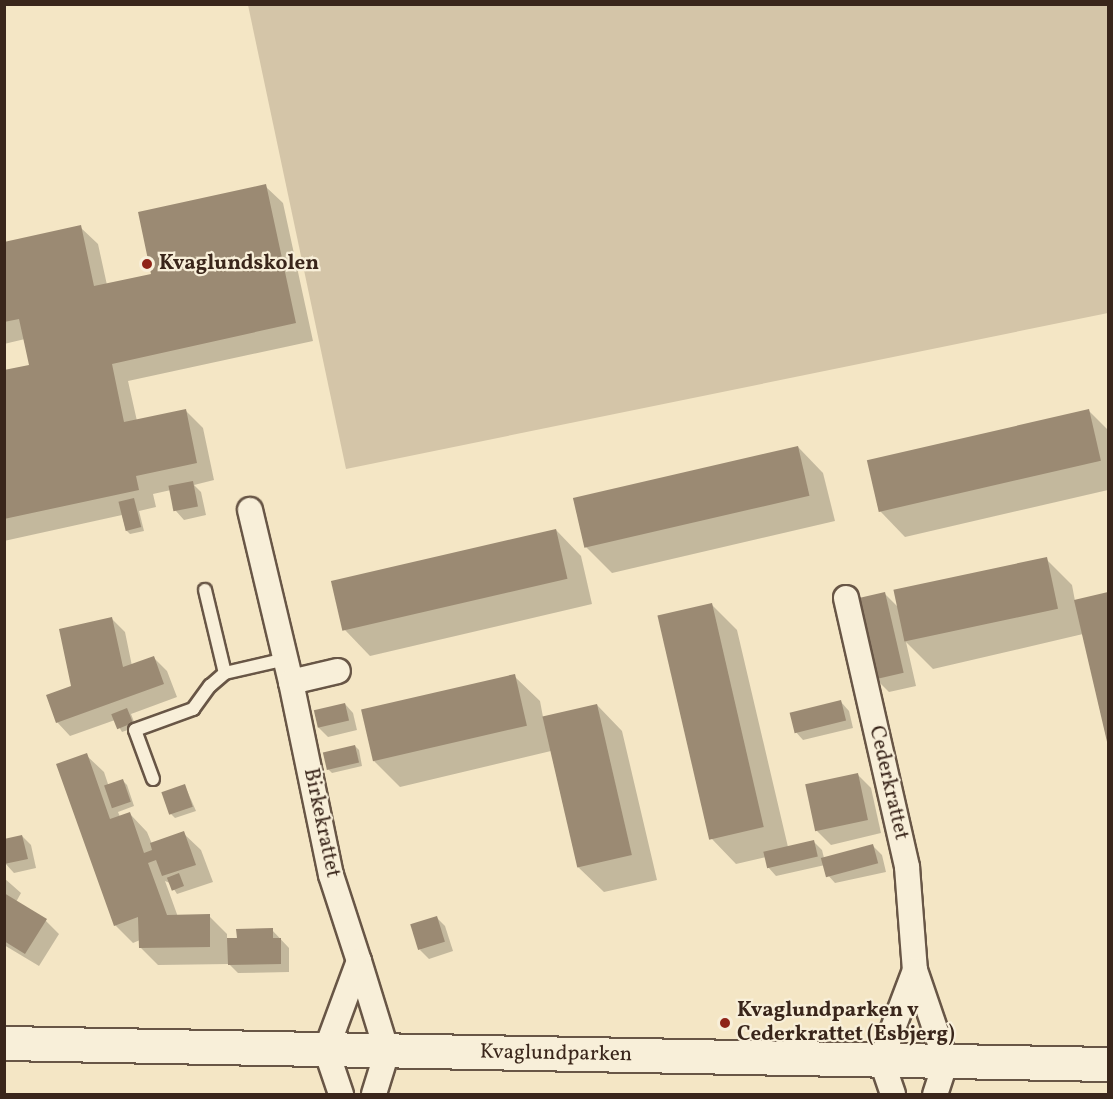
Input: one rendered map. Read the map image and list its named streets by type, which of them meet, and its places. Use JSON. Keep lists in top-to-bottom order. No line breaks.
{"streets":{"street":["Cederkrattet","Birkekrattet","Kvaglundparken"]},"crossings":[["Cederkrattet","Kvaglundparken"],["Birkekrattet","Kvaglundparken"]],"places":["Kvaglundskolen","Kvaglundparken v Cederkrattet (Esbjerg)"]}
